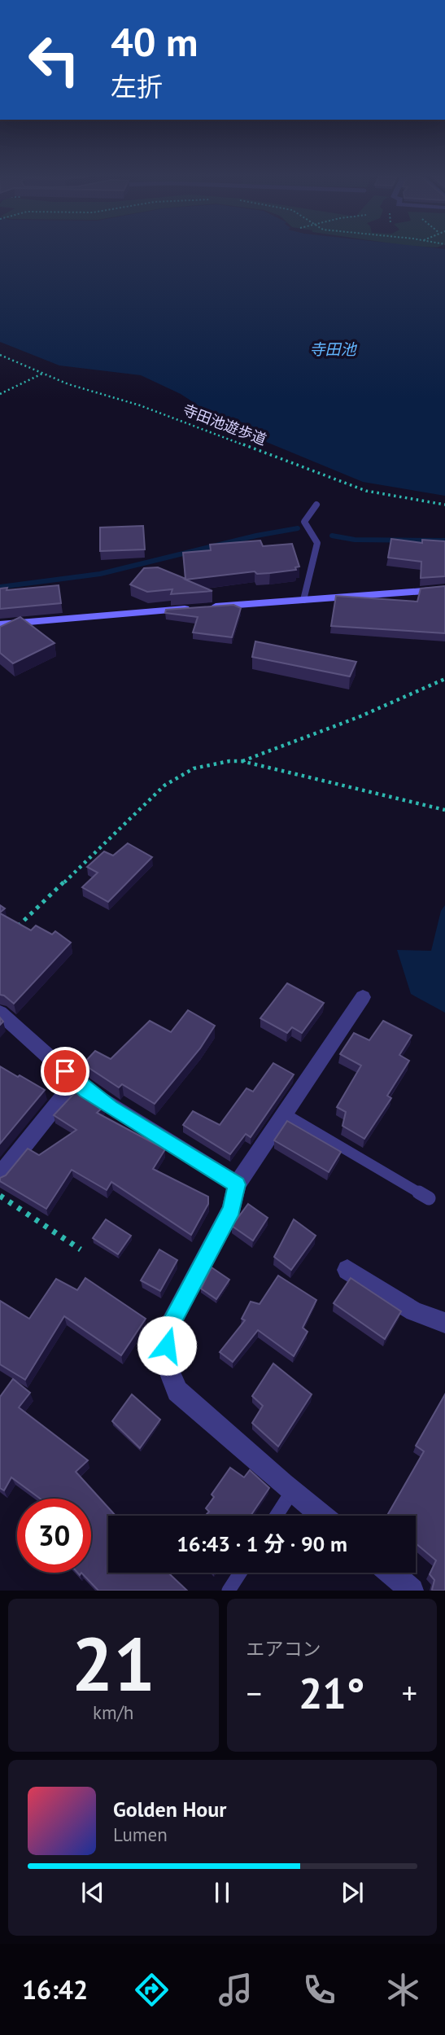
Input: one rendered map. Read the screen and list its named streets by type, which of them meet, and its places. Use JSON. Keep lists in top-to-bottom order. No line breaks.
{"streets":{"path":["寺田池遊歩道"]},"water":["寺田池"],"page":{"turn":["40 m","左折"],"limit":"30","trip":"16:43 · 1 分 · 90 m","tile":[["21","km/h"],"エアコン"],"heat":["−","21°","+"],"song":["Golden Hour","Lumen"],"tabs":"16:42"}}
